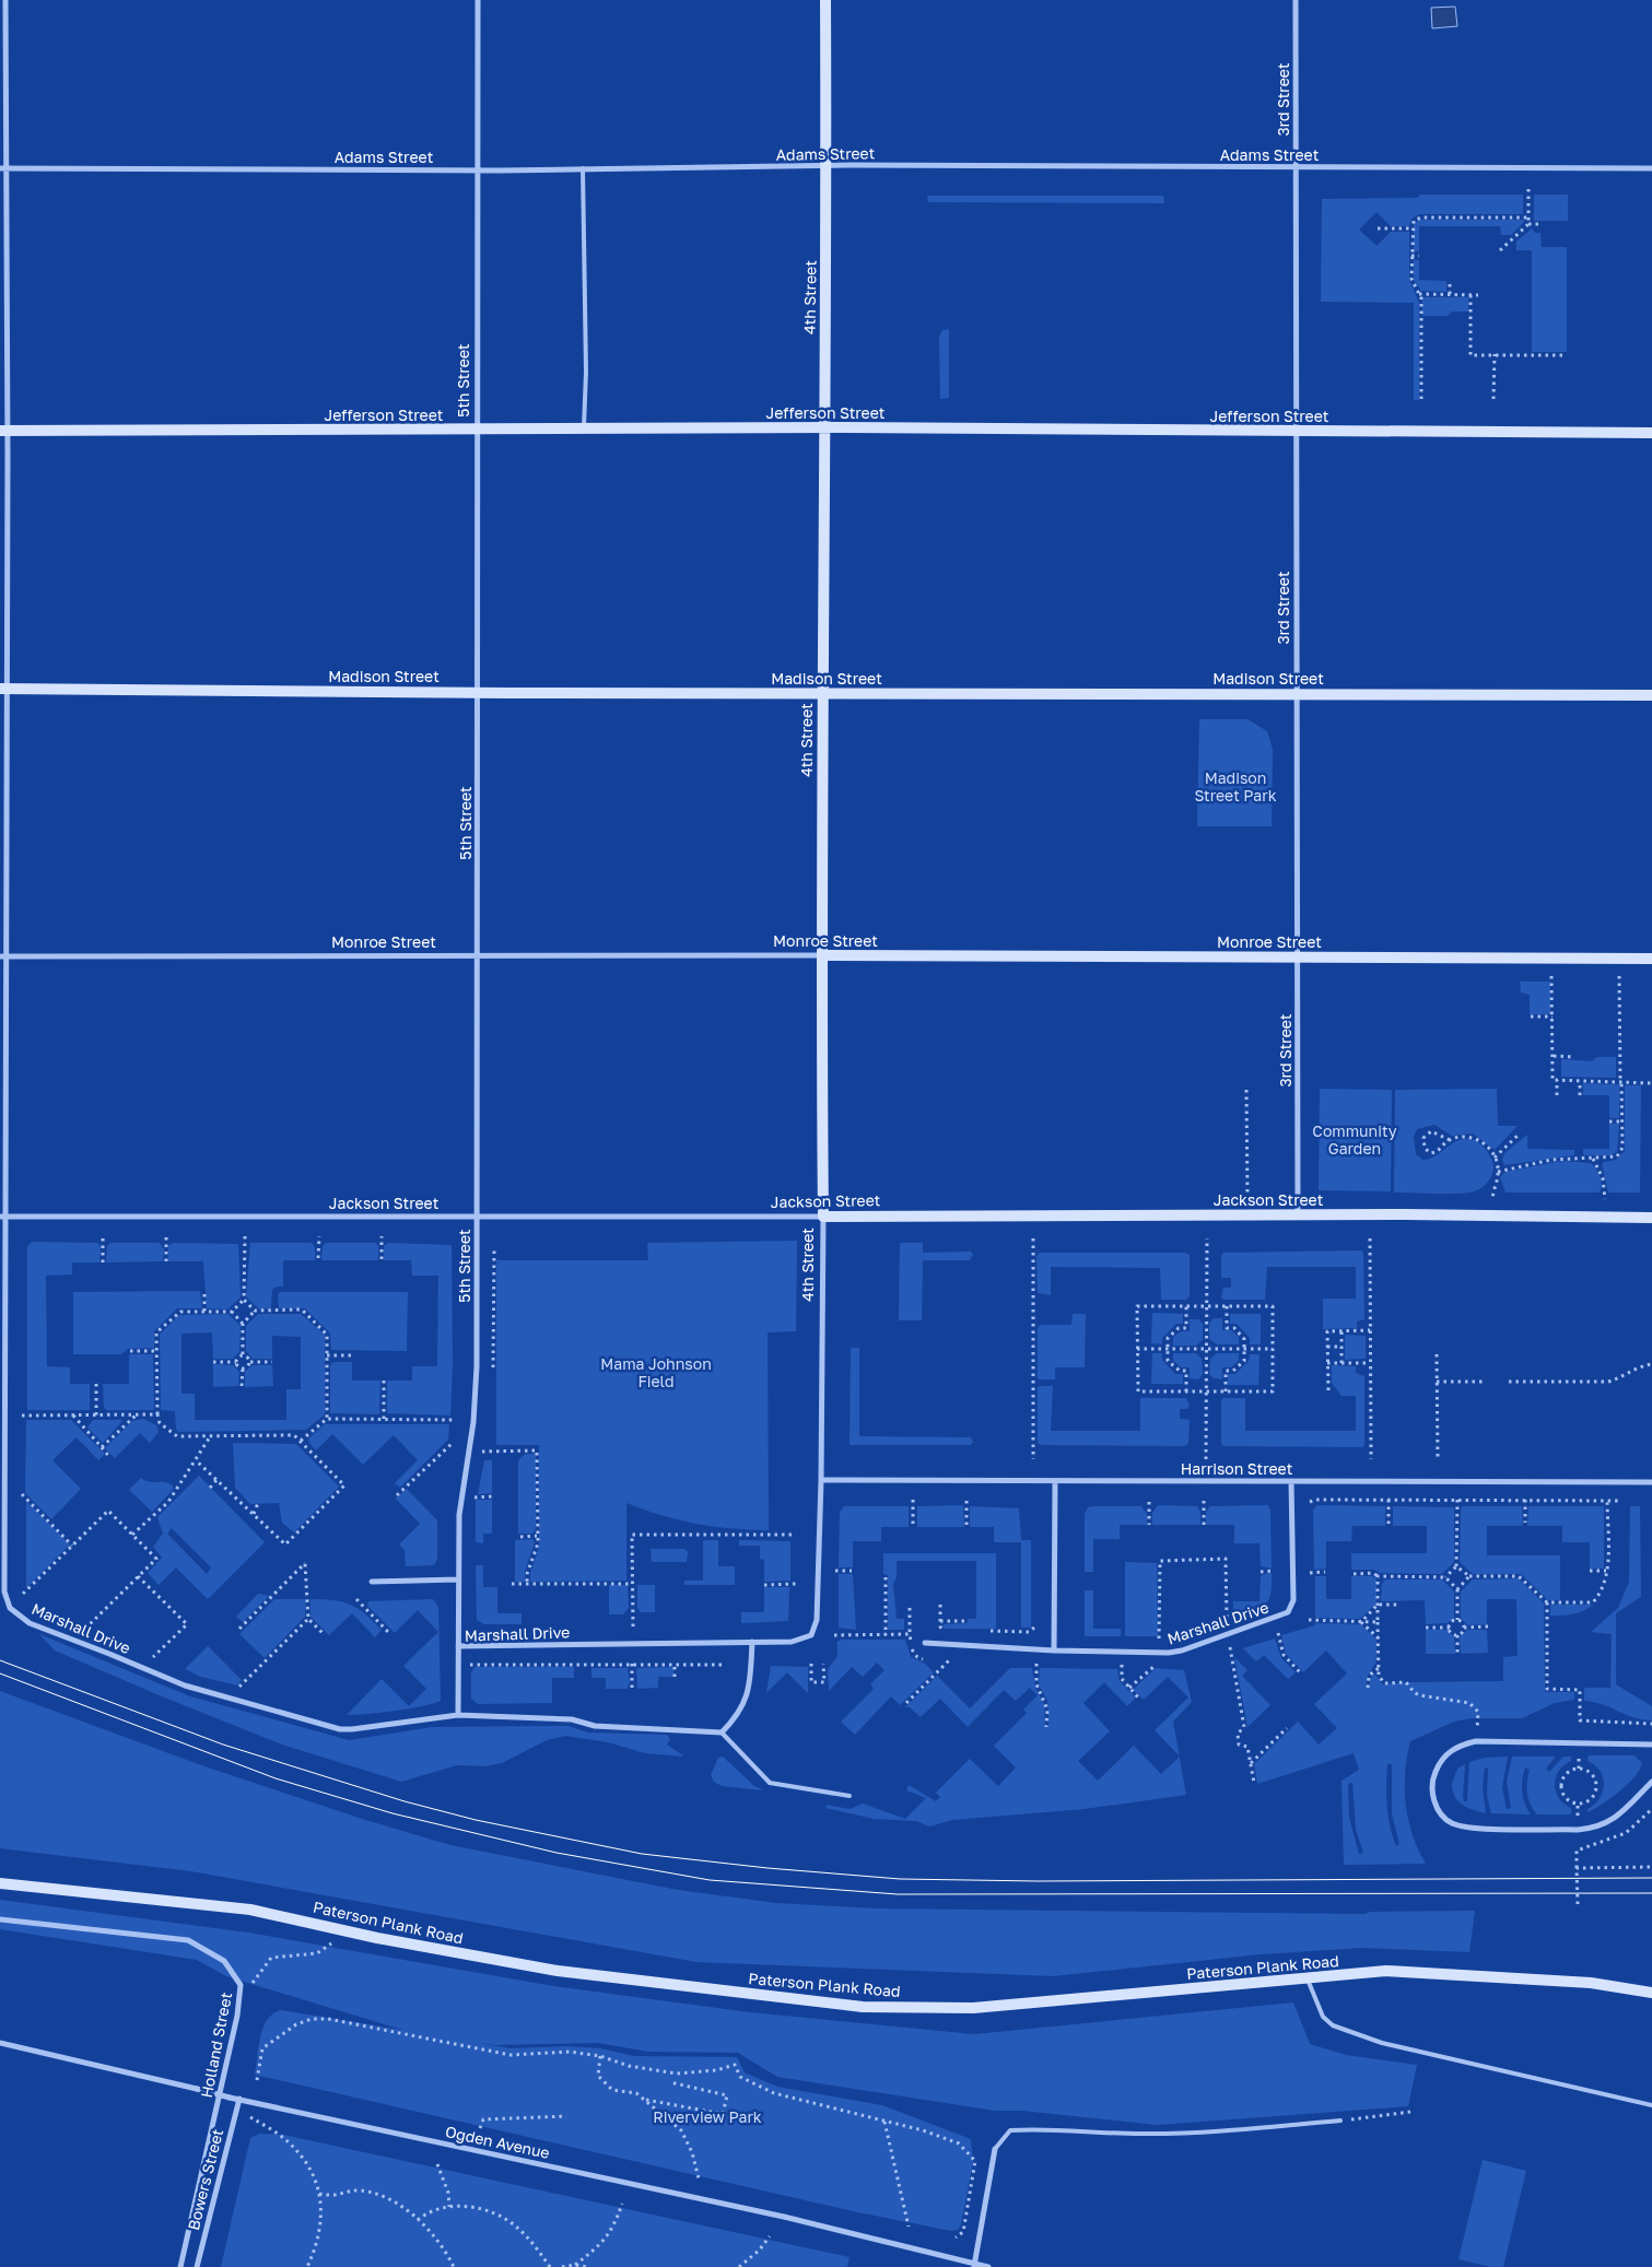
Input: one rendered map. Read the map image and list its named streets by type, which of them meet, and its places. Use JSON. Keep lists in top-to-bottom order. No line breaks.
{"streets":{"street":["3rd Street","Adams Street","4th Street","5th Street","Jefferson Street","Madison Street","Monroe Street","Jackson Street","Harrison Street","Marshall Drive","Paterson Plank Road","Holland Street","Ogden Avenue","Bowers Street"]},"crossings":[["3rd Street","Adams Street"],["3rd Street","Jefferson Street"],["3rd Street","Madison Street"],["3rd Street","Monroe Street"],["3rd Street","Jackson Street"],["Adams Street","4th Street"],["Adams Street","5th Street"],["4th Street","Jefferson Street"],["4th Street","Madison Street"],["4th Street","Monroe Street"],["4th Street","Jackson Street"],["4th Street","Harrison Street"],["4th Street","Marshall Drive"],["5th Street","Jefferson Street"],["5th Street","Madison Street"],["5th Street","Monroe Street"],["5th Street","Jackson Street"],["5th Street","Marshall Drive"],["Harrison Street","Marshall Drive"],["Ogden Avenue","Bowers Street"]],"parks":["Madison Street Park","Community Garden","Mama Johnson Field","Riverview Park"]}
